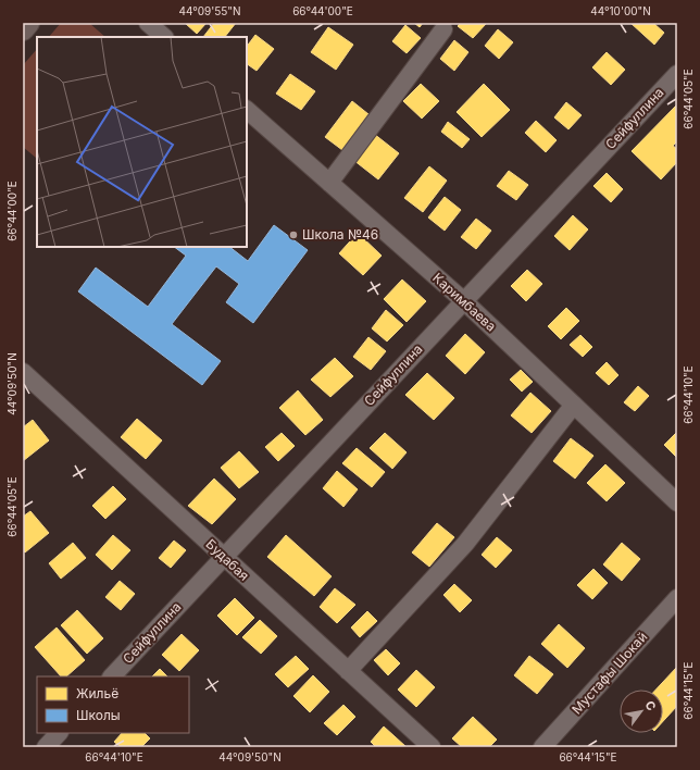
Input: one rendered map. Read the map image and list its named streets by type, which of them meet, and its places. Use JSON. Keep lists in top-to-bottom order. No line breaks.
{"streets":{"street":["Сейфуллина","Каримбаева","Будабая","Мустафы Шокай"]},"crossings":[["Сейфуллина","Каримбаева"],["Сейфуллина","Будабая"]],"places":["Школа №46"],"legend":["Жильё","Школы"],"north":"top right","coordinates":["44°09'55\"N","66°44'00\"E","44°10'00\"N","66°44'05\"E","44°09'50\"N","66°44'10\"E","66°44'15\"E"]}
